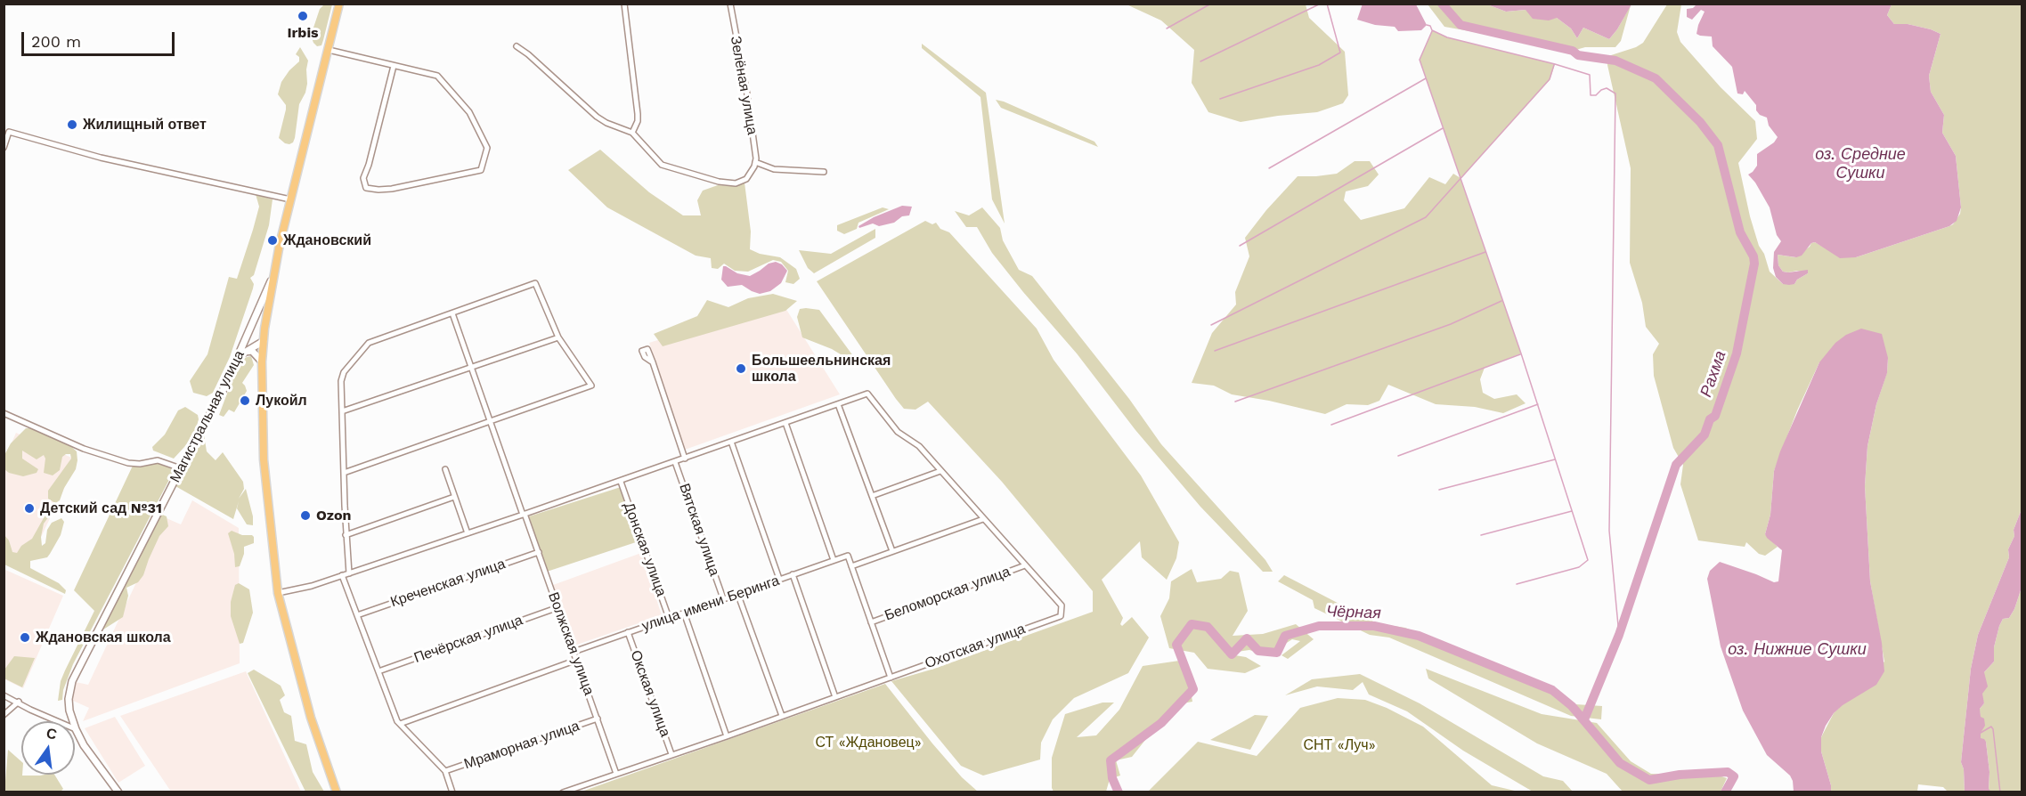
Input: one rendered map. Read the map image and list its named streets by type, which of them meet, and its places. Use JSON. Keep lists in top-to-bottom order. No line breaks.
{"streets":{"street":["Зелёная улица","Магистральная улица","Вятская улица","Донская улица","Креченская улица","Беломорская улица","улица имени Беринга","Печёрская улица","Волжская улица","Охотская улица","Окская улица","Мраморная улица"]},"crossings":[["Вятская улица","улица имени Беринга"],["Донская улица","улица имени Беринга"],["Креченская улица","Волжская улица"],["Беломорская улица","Охотская улица"],["улица имени Беринга","Волжская улица"],["улица имени Беринга","Окская улица"],["Печёрская улица","Волжская улица"],["Волжская улица","Охотская улица"],["Волжская улица","Мраморная улица"],["Охотская улица","Окская улица"]],"water":["оз. Средние Сушки","Рахма","Чёрная","оз. Нижние Сушки"],"parks":["СТ «Ждановец»","СНТ «Луч»"],"places":["Irbis","Жилищный ответ","Ждановский","Большеельнинская школа","Лукойл","Детский сад №31","Ozon","Ждановская школа"],"scale_bar":"200 m","north":"top"}
